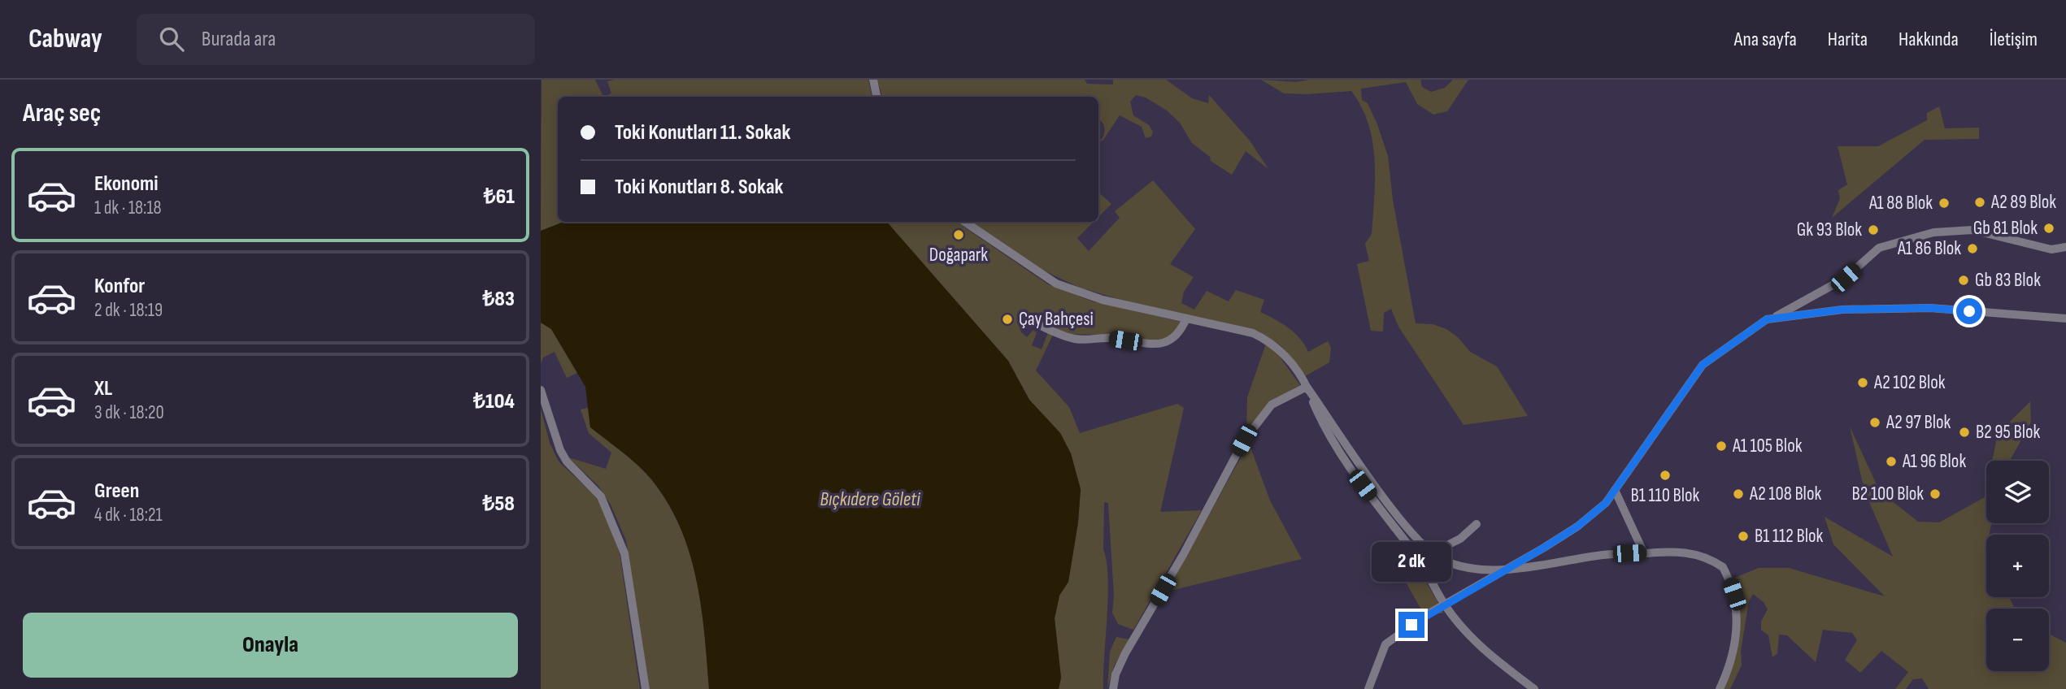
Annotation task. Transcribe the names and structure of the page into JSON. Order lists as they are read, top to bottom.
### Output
{
  "water": ["Bıçkıdere Göleti"],
  "places": [
    "A2 89 Blok",
    "A1 88 Blok",
    "Gb 81 Blok",
    "Gk 93 Blok",
    "Doğapark",
    "A1 86 Blok",
    "Gb 83 Blok",
    "Çay Bahçesi",
    "A2 102 Blok",
    "A2 97 Blok",
    "B2 95 Blok",
    "A1 105 Blok",
    "A1 96 Blok",
    "B1 110 Blok",
    "A2 108 Blok",
    "B2 100 Blok",
    "B1 112 Blok"
  ],
  "page": {
    "header": "Cabway",
    "search": "Burada ara",
    "nav": [
      "Ana sayfa",
      "Harita",
      "Hakkında",
      "İletişim"
    ],
    "heading": "Araç seç",
    "banner": ["Toki Konutları 11. Sokak", "Toki Konutları 8. Sokak"],
    "list": [
      {
        "name": "Ekonomi",
        "note": "1 dk · 18:18",
        "value": "₺61"
      },
      {
        "name": "Konfor",
        "note": "2 dk · 18:19",
        "value": "₺83"
      },
      {
        "name": "XL",
        "note": "3 dk · 18:20",
        "value": "₺104"
      },
      {
        "name": "Green",
        "note": "4 dk · 18:21",
        "value": "₺58"
      }
    ],
    "map_buttons": ["+", "−"],
    "bubble": "2 dk",
    "buttons": "Onayla"
  }
}
